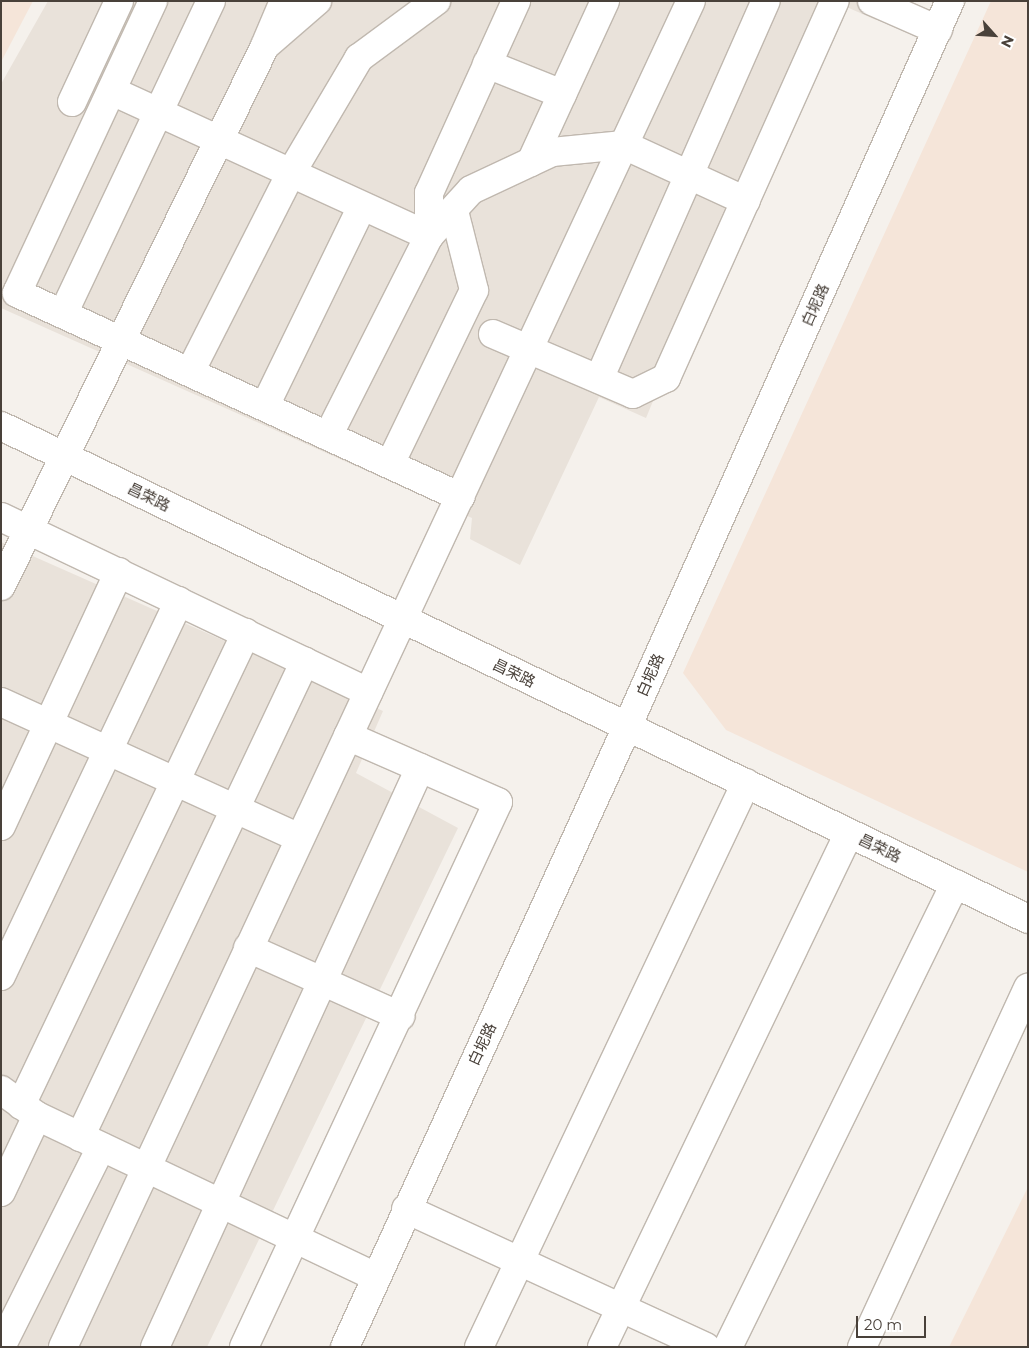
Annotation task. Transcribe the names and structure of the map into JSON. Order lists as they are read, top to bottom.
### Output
{
  "streets": {
    "street": ["白坭路", "昌荣路"]
  },
  "crossings": [
    ["白坭路", "昌荣路"]
  ],
  "scale_bar": "20 m",
  "north": "bottom right"
}
